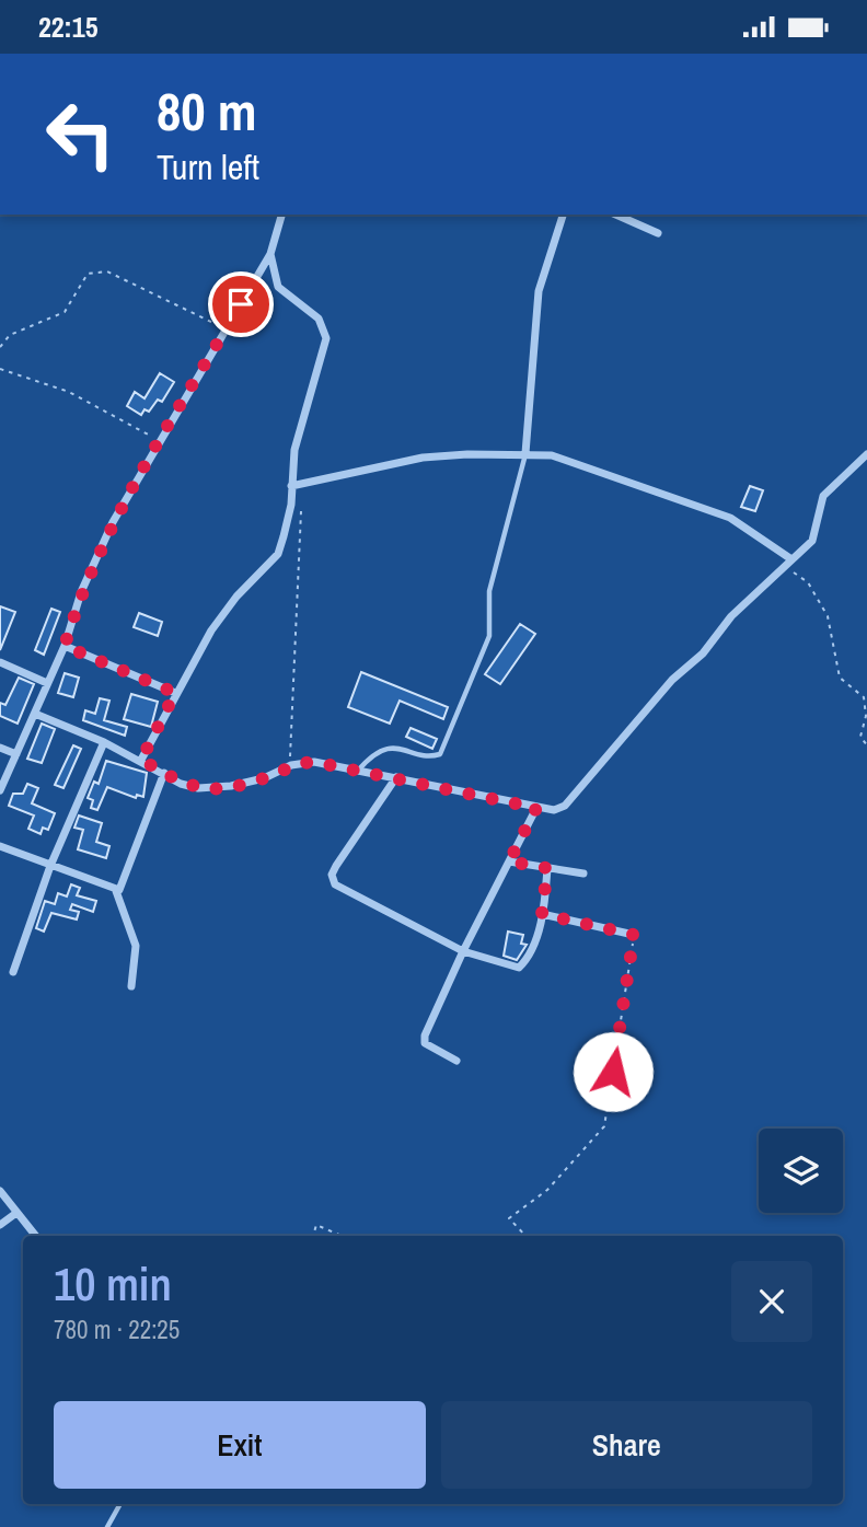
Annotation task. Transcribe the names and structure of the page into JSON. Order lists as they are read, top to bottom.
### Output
{
  "page": {
    "status": "22:15",
    "turn": ["80 m", "Turn left"],
    "heading": ["10 min", "780 m · 22:25"],
    "buttons": ["Exit", "Share"]
  }
}
